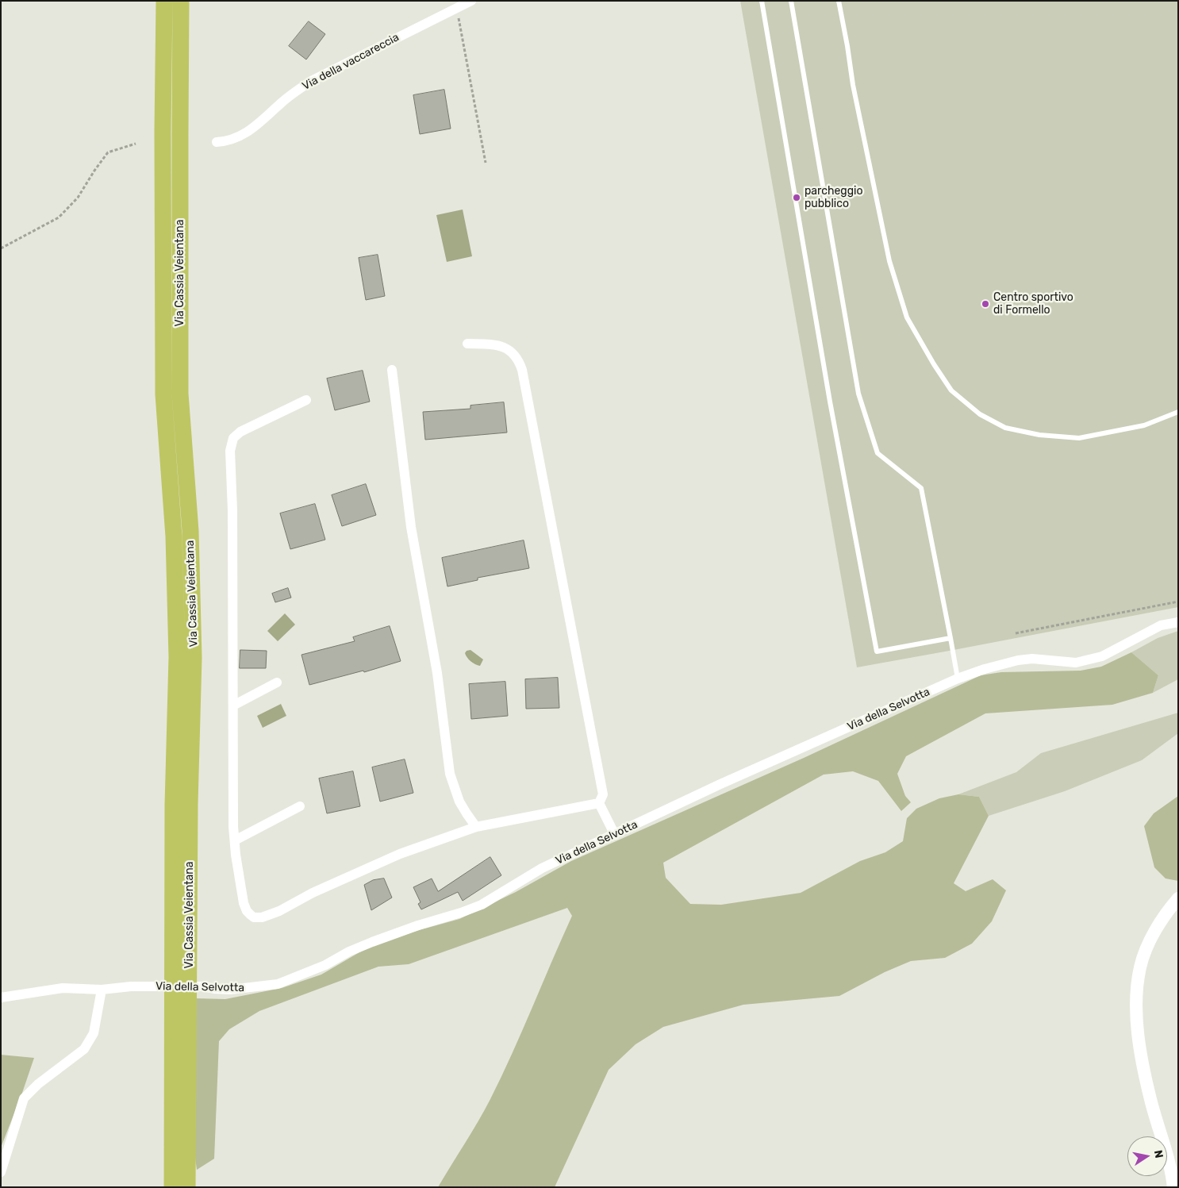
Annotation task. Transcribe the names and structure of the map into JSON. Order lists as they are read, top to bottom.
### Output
{
  "streets": {
    "highway": ["Via Cassia Veientana"],
    "street": ["Via della vaccareccia", "Via della Selvotta"]
  },
  "places": ["parcheggio pubblico", "Centro sportivo di Formello"],
  "north": "right"
}
